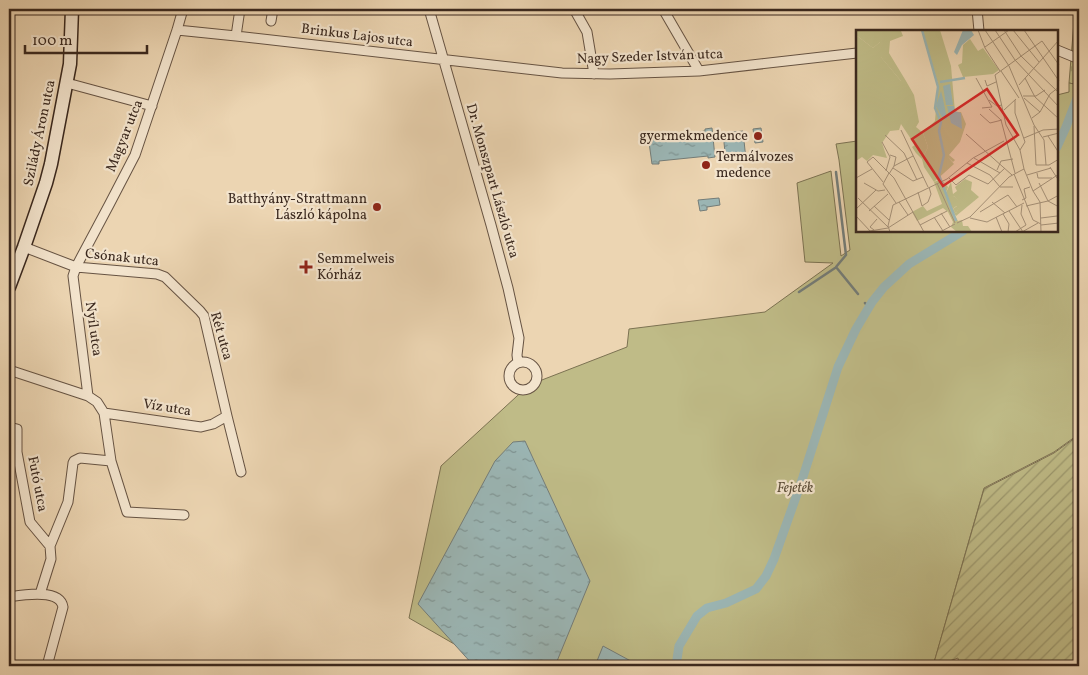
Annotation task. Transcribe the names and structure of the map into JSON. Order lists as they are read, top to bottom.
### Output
{
  "streets": {
    "street": [
      "Brinkus Lajos utca",
      "Nagy Szeder István utca",
      "Szilády Áron utca",
      "Magyar utca",
      "Dr. Monszpart László utca",
      "Csónak utca",
      "Nyíl utca",
      "Rét utca",
      "Víz utca",
      "Futó utca"
    ]
  },
  "crossings": [
    ["Brinkus Lajos utca", "Nagy Szeder István utca"],
    ["Brinkus Lajos utca", "Magyar utca"],
    ["Brinkus Lajos utca", "Dr. Monszpart László utca"],
    ["Nagy Szeder István utca", "Dr. Monszpart László utca"],
    ["Szilády Áron utca", "Csónak utca"],
    ["Magyar utca", "Csónak utca"],
    ["Magyar utca", "Nyíl utca"],
    ["Csónak utca", "Nyíl utca"],
    ["Csónak utca", "Rét utca"],
    ["Rét utca", "Víz utca"]
  ],
  "parks": ["Fejeték"],
  "places": {
    "other": ["gyermekmedence", "Termálvozes medence", "Batthyány-Strattmann László kápolna"],
    "health": ["Semmelweis Kórház"]
  },
  "scale_bar": "100 m"
}
